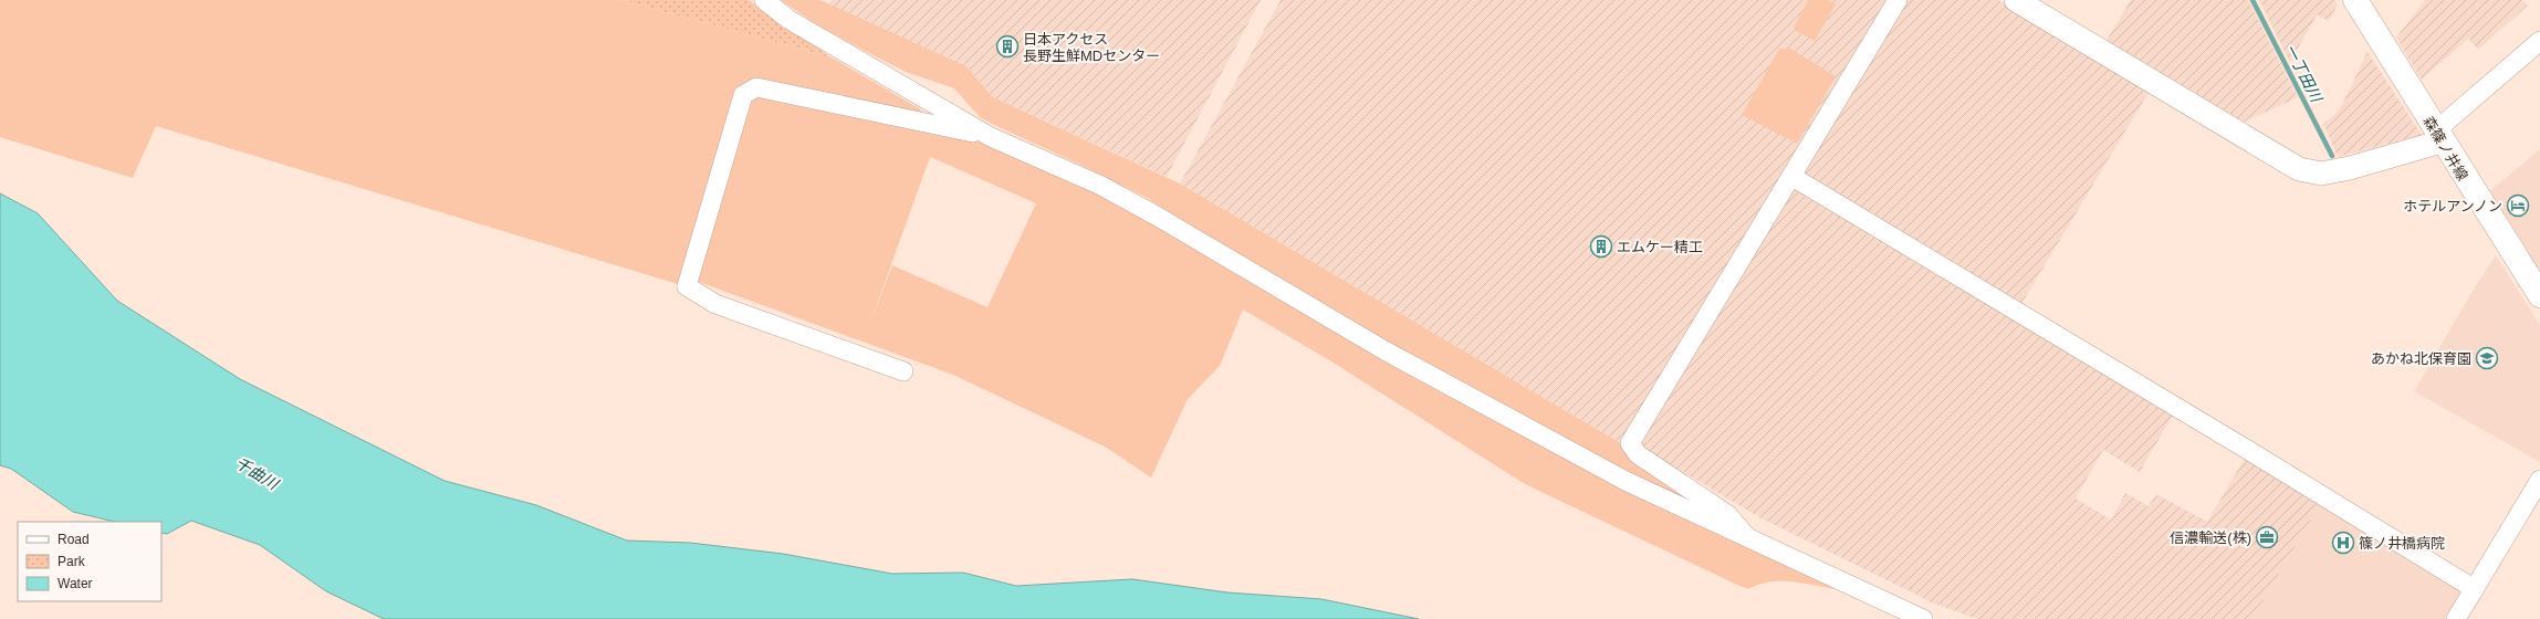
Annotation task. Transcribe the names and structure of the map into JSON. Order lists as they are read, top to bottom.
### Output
{
  "streets": {
    "main road": ["森篠ノ井線"]
  },
  "water": ["一丁田川", "千曲川"],
  "places": {
    "building": ["日本アクセス 長野生鮮MDセンター", "エムケー精工"],
    "hotel": ["ホテルアンノン"],
    "school or university": ["あかね北保育園"],
    "office": ["信濃輸送(株)"],
    "hospital": ["篠ノ井橋病院"]
  },
  "legend": ["Road", "Park", "Water"]
}
